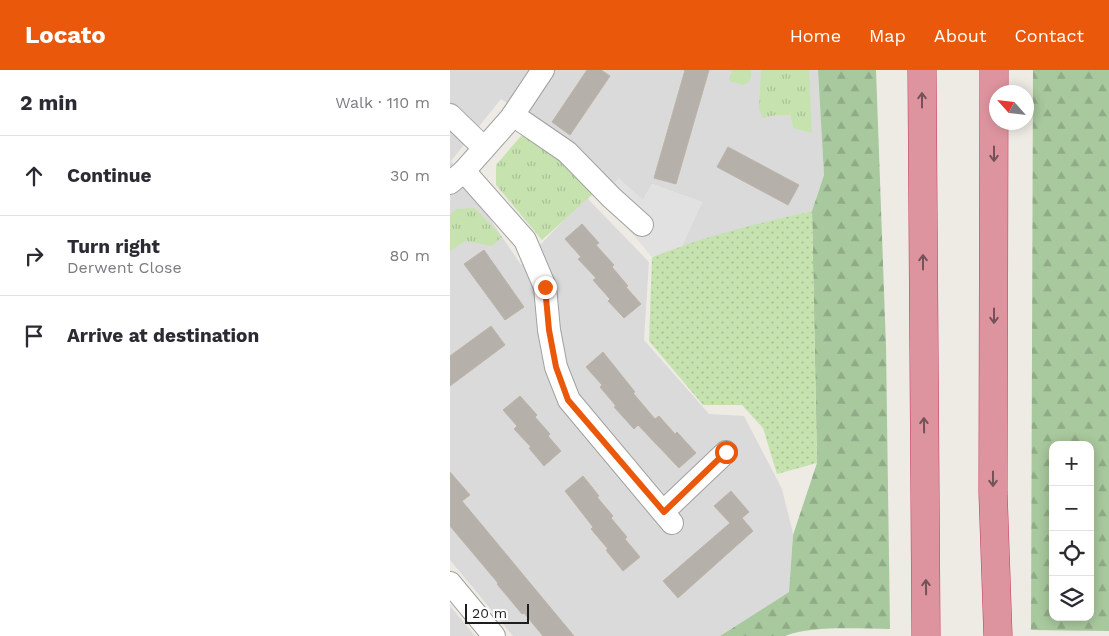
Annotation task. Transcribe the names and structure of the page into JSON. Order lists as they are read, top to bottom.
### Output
{
  "scale_bar": "20 m",
  "north": "top left",
  "page": {
    "header": "Locato",
    "nav": [
      "Home",
      "Map",
      "About",
      "Contact"
    ],
    "heading": ["2 min", "Walk · 110 m"],
    "list": [
      ["Continue", "30 m"],
      ["Turn right", "Derwent Close", "80 m"],
      "Arrive at destination"
    ],
    "map_buttons": ["+", "−"],
    "scale": "20 m"
  }
}
